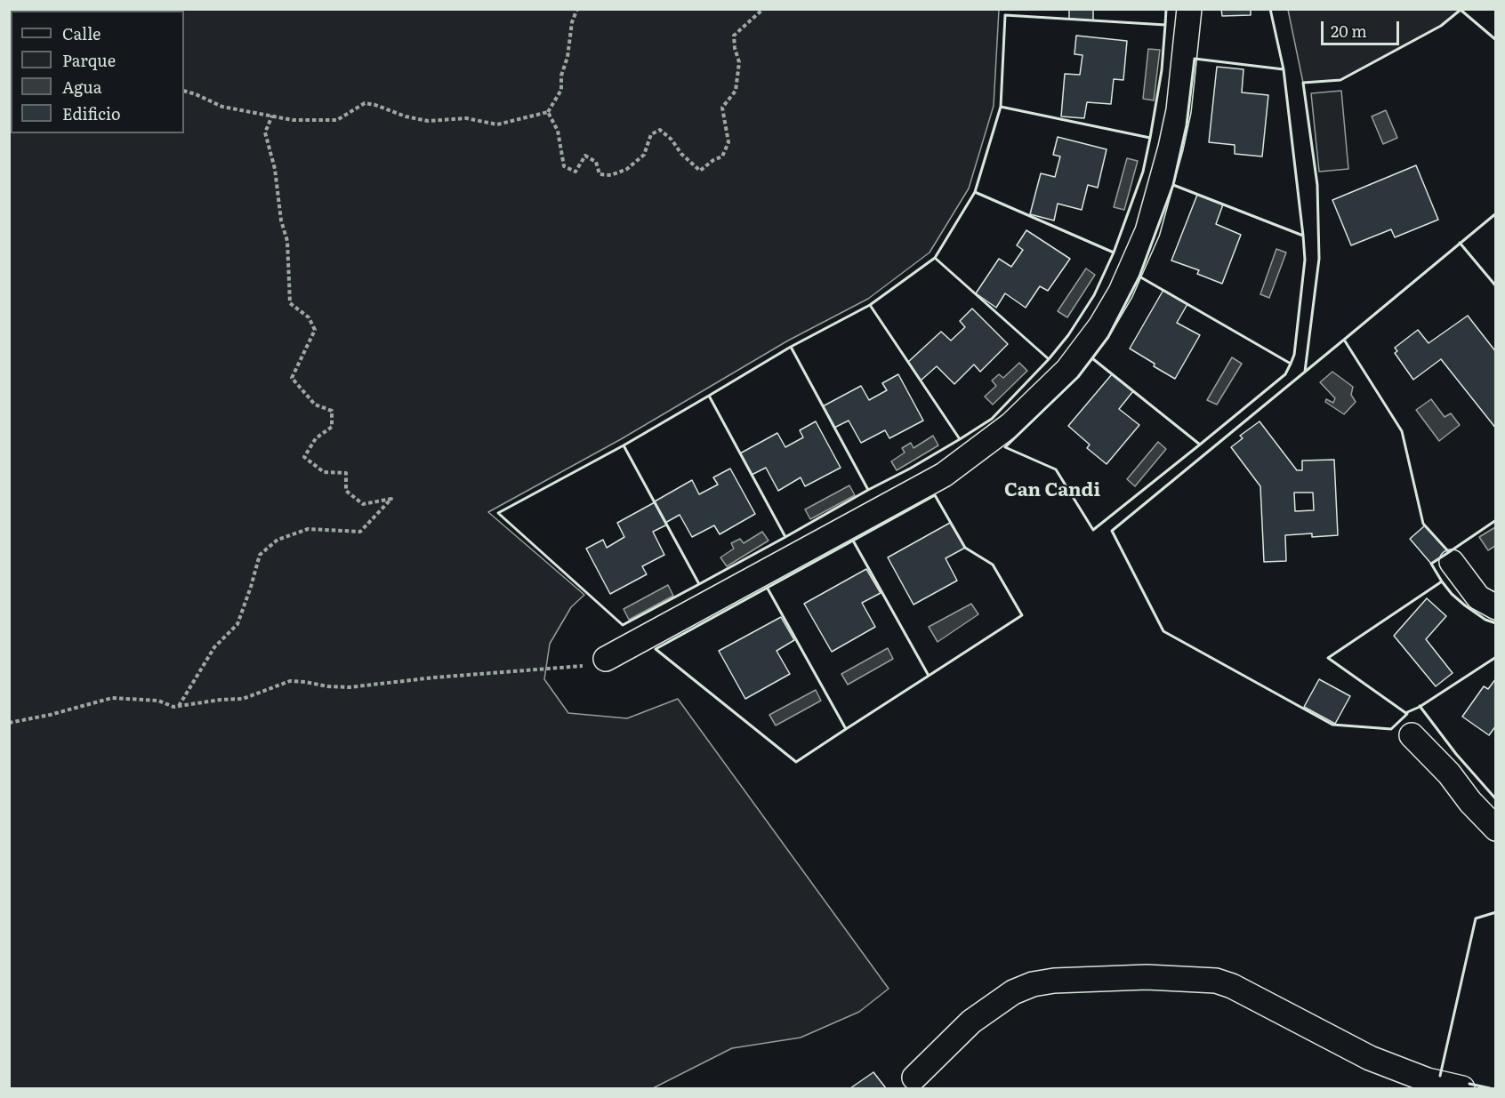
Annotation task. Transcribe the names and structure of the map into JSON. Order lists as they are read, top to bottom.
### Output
{
  "districts": ["Can Candi"],
  "legend": [
    "Calle",
    "Parque",
    "Agua",
    "Edificio"
  ],
  "scale_bar": "20 m"
}
